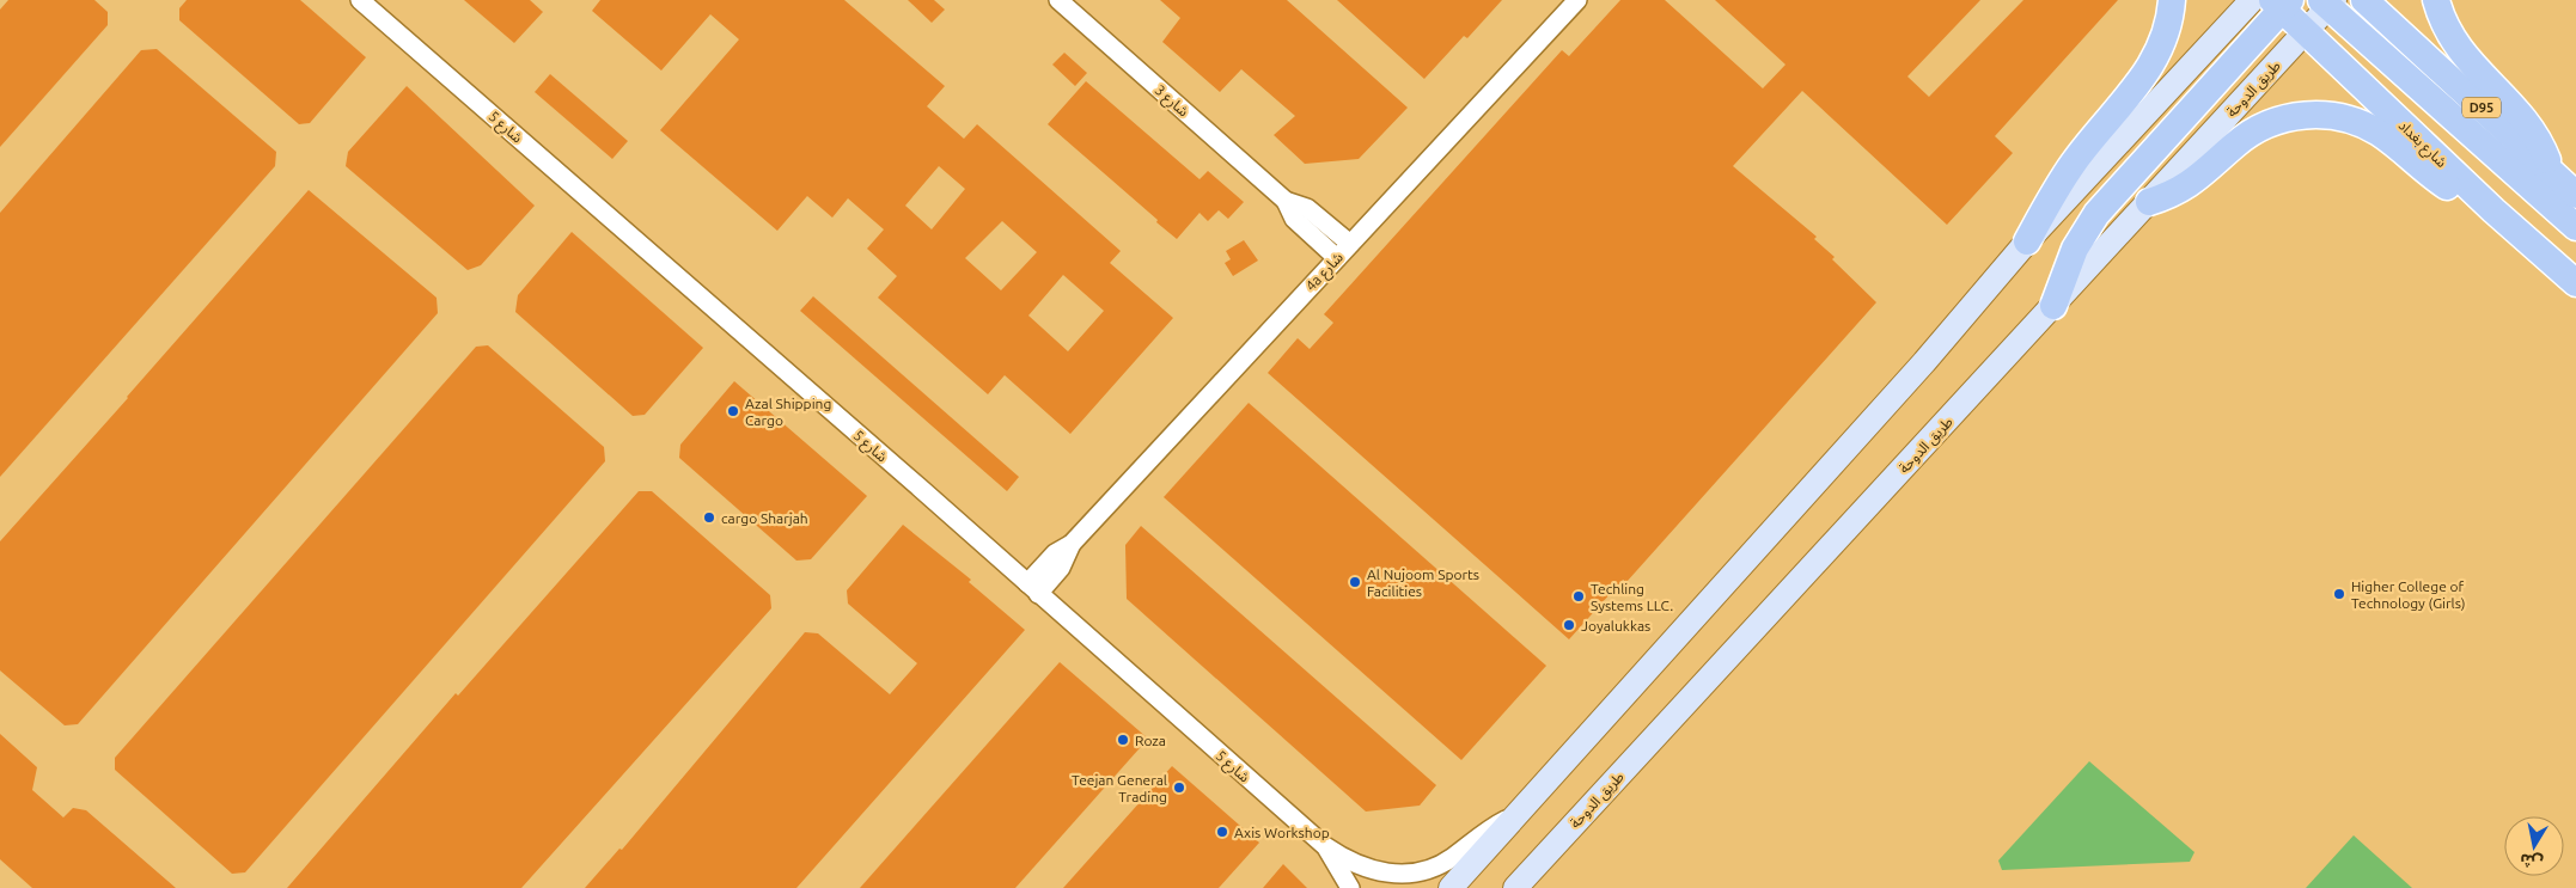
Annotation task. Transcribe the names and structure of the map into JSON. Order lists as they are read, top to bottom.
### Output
{
  "streets": {
    "main road": ["طريق الدوحة", "D95", "شارع بغداد"],
    "street": ["شارع 3", "شارع 5", "4a شارع"]
  },
  "crossings": [
    ["طريق الدوحة", "شارع بغداد"],
    ["شارع 3", "4a شارع"],
    ["شارع 5", "4a شارع"]
  ],
  "places": [
    "Azal Shipping Cargo",
    "cargo Sharjah",
    "Al Nujoom Sports Facilities",
    "Higher College of Technology (Girls)",
    "Techling Systems LLC.",
    "Joyalukkas",
    "Roza",
    "Teejan General Trading",
    "Axis Workshop"
  ],
  "north": "bottom"
}
